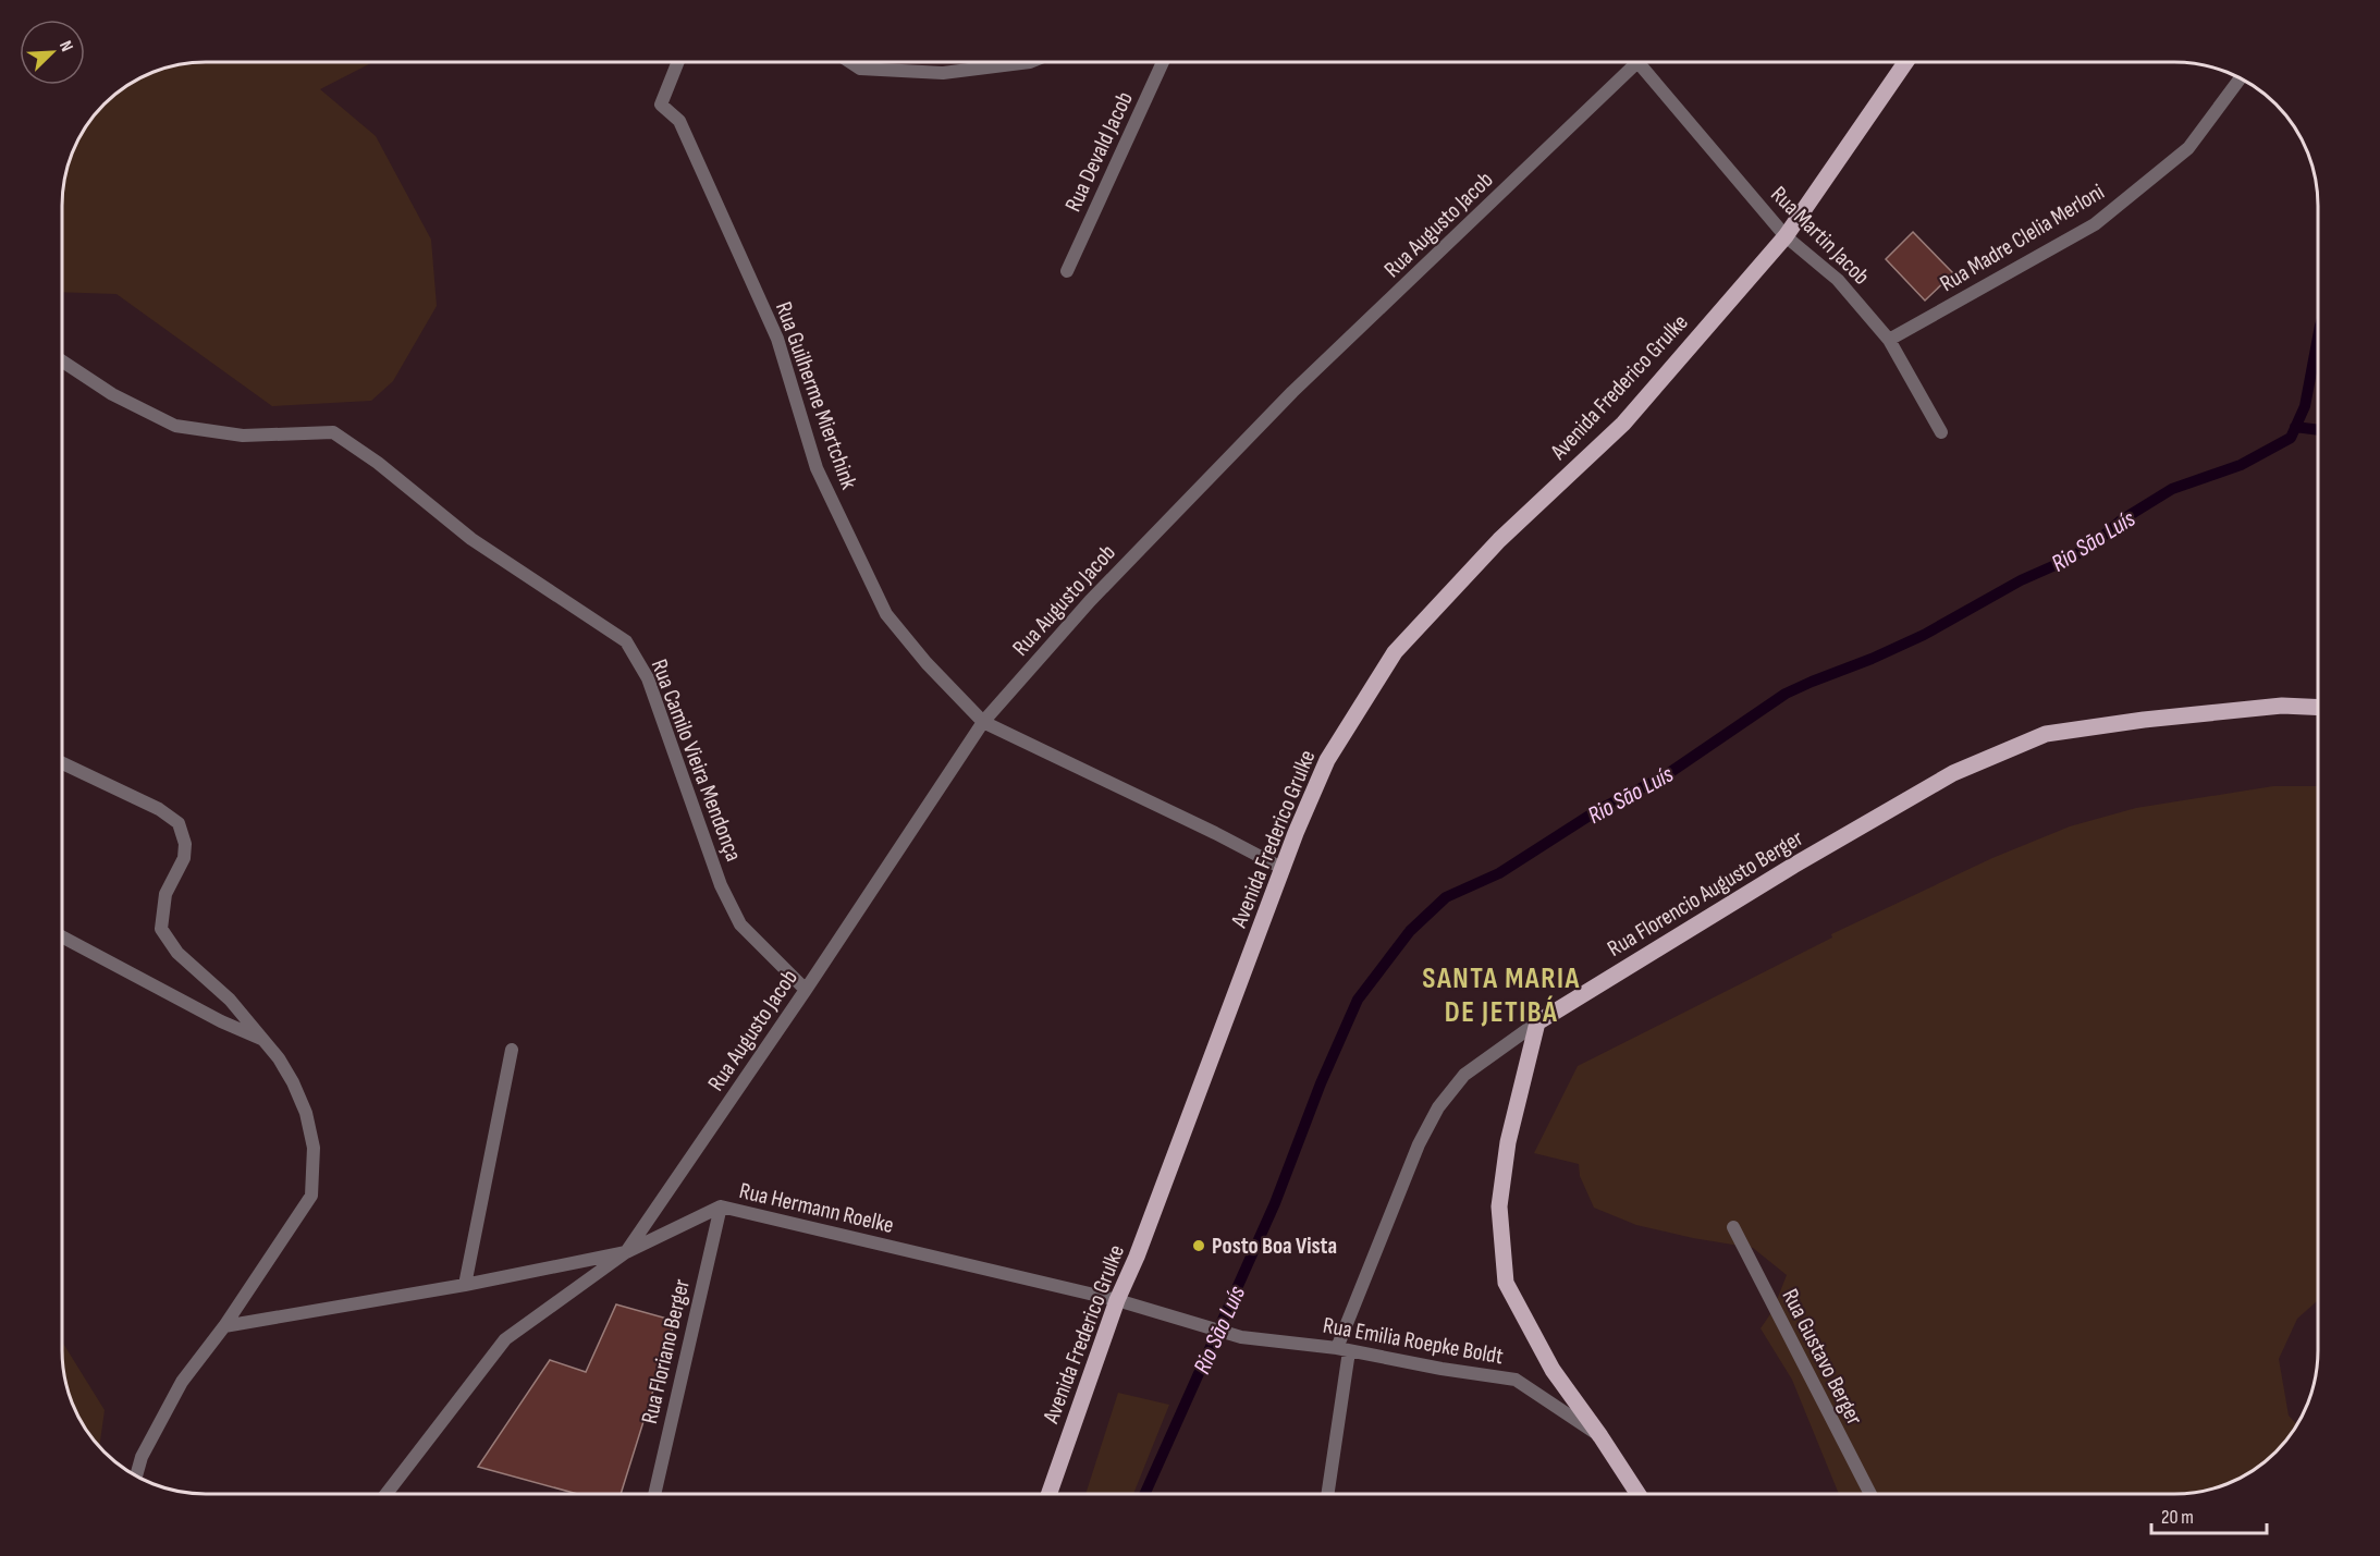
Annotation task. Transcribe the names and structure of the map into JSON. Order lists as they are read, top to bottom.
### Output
{
  "streets": {
    "main road": ["Avenida Frederico Grulke", "Rua Florencio Augusto Berger"],
    "street": [
      "Rua Devald Jacob",
      "Rua Augusto Jacob",
      "Rua Martin Jacob",
      "Rua Madre Clelia Merloni",
      "Rua Guilherme Miertchink",
      "Rua Camilo Vieira Mendonça",
      "Rua Hermann Roelke",
      "Rua Emilia Roepke Boldt",
      "Rua Floriano Berger",
      "Rua Gustavo Berger"
    ]
  },
  "crossings": [
    ["Rua Augusto Jacob", "Rua Martin Jacob"],
    ["Rua Augusto Jacob", "Rua Guilherme Miertchink"],
    ["Rua Augusto Jacob", "Rua Camilo Vieira Mendonça"],
    ["Rua Augusto Jacob", "Rua Hermann Roelke"],
    ["Rua Martin Jacob", "Rua Madre Clelia Merloni"],
    ["Rua Martin Jacob", "Avenida Frederico Grulke"],
    ["Avenida Frederico Grulke", "Rua Guilherme Miertchink"],
    ["Avenida Frederico Grulke", "Rua Hermann Roelke"],
    ["Rua Hermann Roelke", "Rua Emilia Roepke Boldt"],
    ["Rua Hermann Roelke", "Rua Floriano Berger"]
  ],
  "districts": ["SANTA MARIA DE JETIBÁ"],
  "water": ["Rio São Luís"],
  "places": ["Posto Boa Vista"],
  "scale_bar": "20 m",
  "north": "top right"
}
